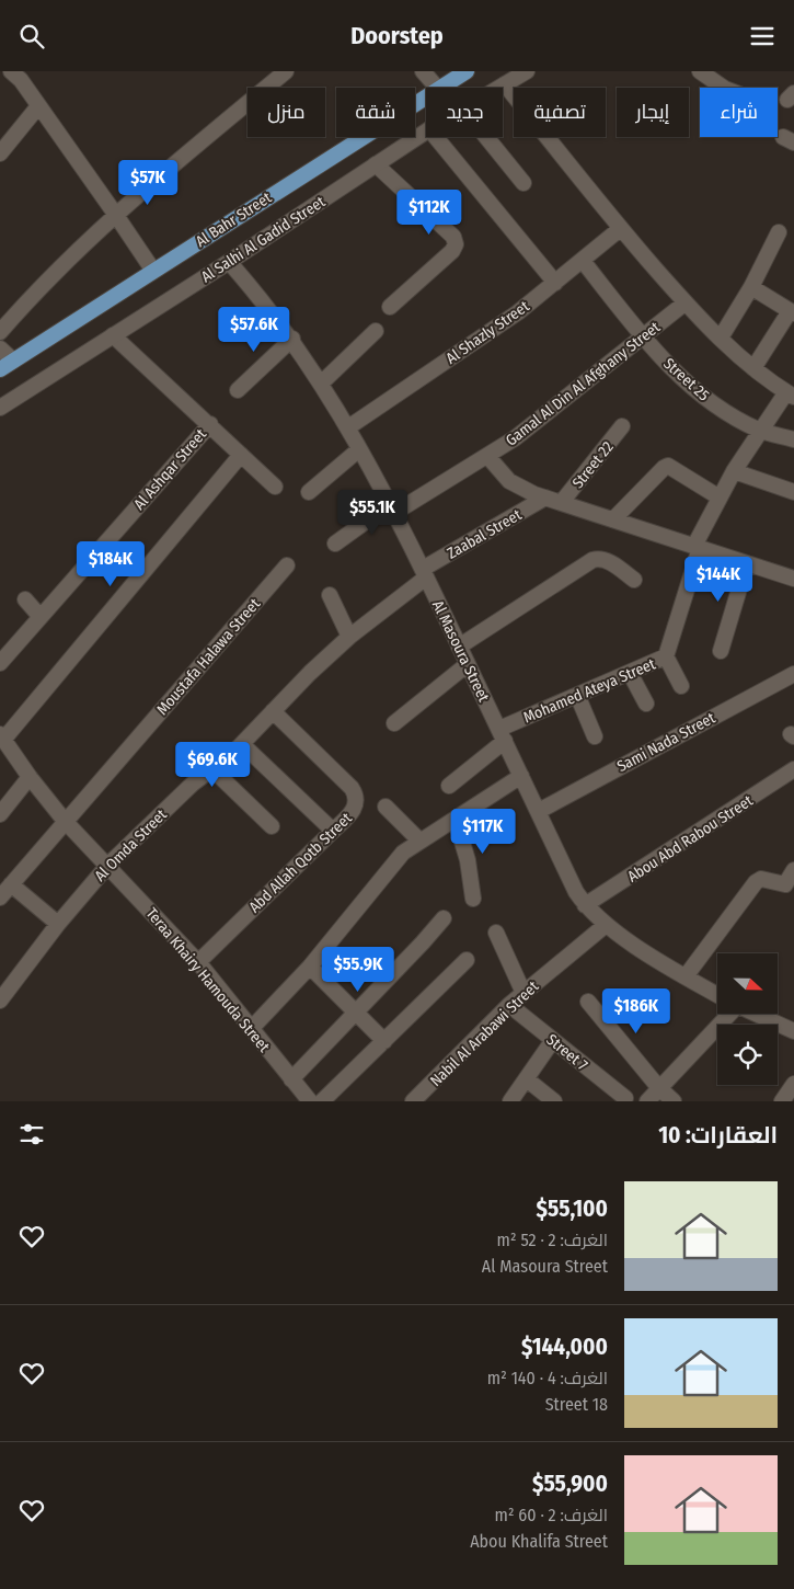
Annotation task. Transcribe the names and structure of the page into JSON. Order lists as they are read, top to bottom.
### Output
{
  "streets": {
    "main road": ["Al Bahr Street"],
    "street": [
      "Al Salhi Al Gadid Street",
      "Al Shazly Street",
      "Street 25",
      "Gamal Al Din Al Afghany Street",
      "Street 22",
      "Al Ashqar Street",
      "Zaabal Street",
      "Al Masoura Street",
      "Moustafa Halawa Street",
      "Mohamed Ateya Street",
      "Sami Nada Street",
      "Abou Abd Rabou Street",
      "Al Omda Street",
      "Abd Allah Qotb Street",
      "Teraa Khairy Hamouda Street",
      "Nabil Al Arabawi Street",
      "Street 7"
    ]
  },
  "crossings": [
    ["Al Salhi Al Gadid Street", "Al Masoura Street"],
    ["Al Shazly Street", "Street 25"],
    ["Al Shazly Street", "Al Masoura Street"],
    ["Street 25", "Gamal Al Din Al Afghany Street"],
    ["Street 25", "Mohamed Ateya Street"],
    ["Gamal Al Din Al Afghany Street", "Al Masoura Street"],
    ["Zaabal Street", "Al Masoura Street"],
    ["Zaabal Street", "Al Omda Street"],
    ["Al Masoura Street", "Mohamed Ateya Street"],
    ["Al Masoura Street", "Sami Nada Street"],
    ["Al Masoura Street", "Abou Abd Rabou Street"],
    ["Al Masoura Street", "Al Omda Street"],
    ["Al Masoura Street", "Nabil Al Arabawi Street"],
    ["Moustafa Halawa Street", "Teraa Khairy Hamouda Street"],
    ["Al Omda Street", "Abd Allah Qotb Street"],
    ["Al Omda Street", "Teraa Khairy Hamouda Street"],
    ["Abd Allah Qotb Street", "Teraa Khairy Hamouda Street"],
    ["Nabil Al Arabawi Street", "Street 7"]
  ],
  "north": "right",
  "page": {
    "header": "Doorstep",
    "chip": [
      "شراء",
      "إيجار",
      "تصفية",
      "جديد",
      "شقة",
      "منزل"
    ],
    "price": [
      "$57K",
      "$112K",
      "$57.6K",
      "$55.1K",
      "$184K",
      "$144K",
      "$69.6K",
      "$117K",
      "$55.9K",
      "$186K"
    ],
    "heading": "العقارات: 10",
    "list": [
      {
        "name": "$55,100",
        "note": "الغرف: 2 · 52 m² · Al Masoura Street"
      },
      {
        "name": "$144,000",
        "note": "الغرف: 4 · 140 m² · Street 18"
      },
      {
        "name": "$55,900",
        "note": "الغرف: 2 · 60 m² · Abou Khalifa Street"
      }
    ]
  }
}
